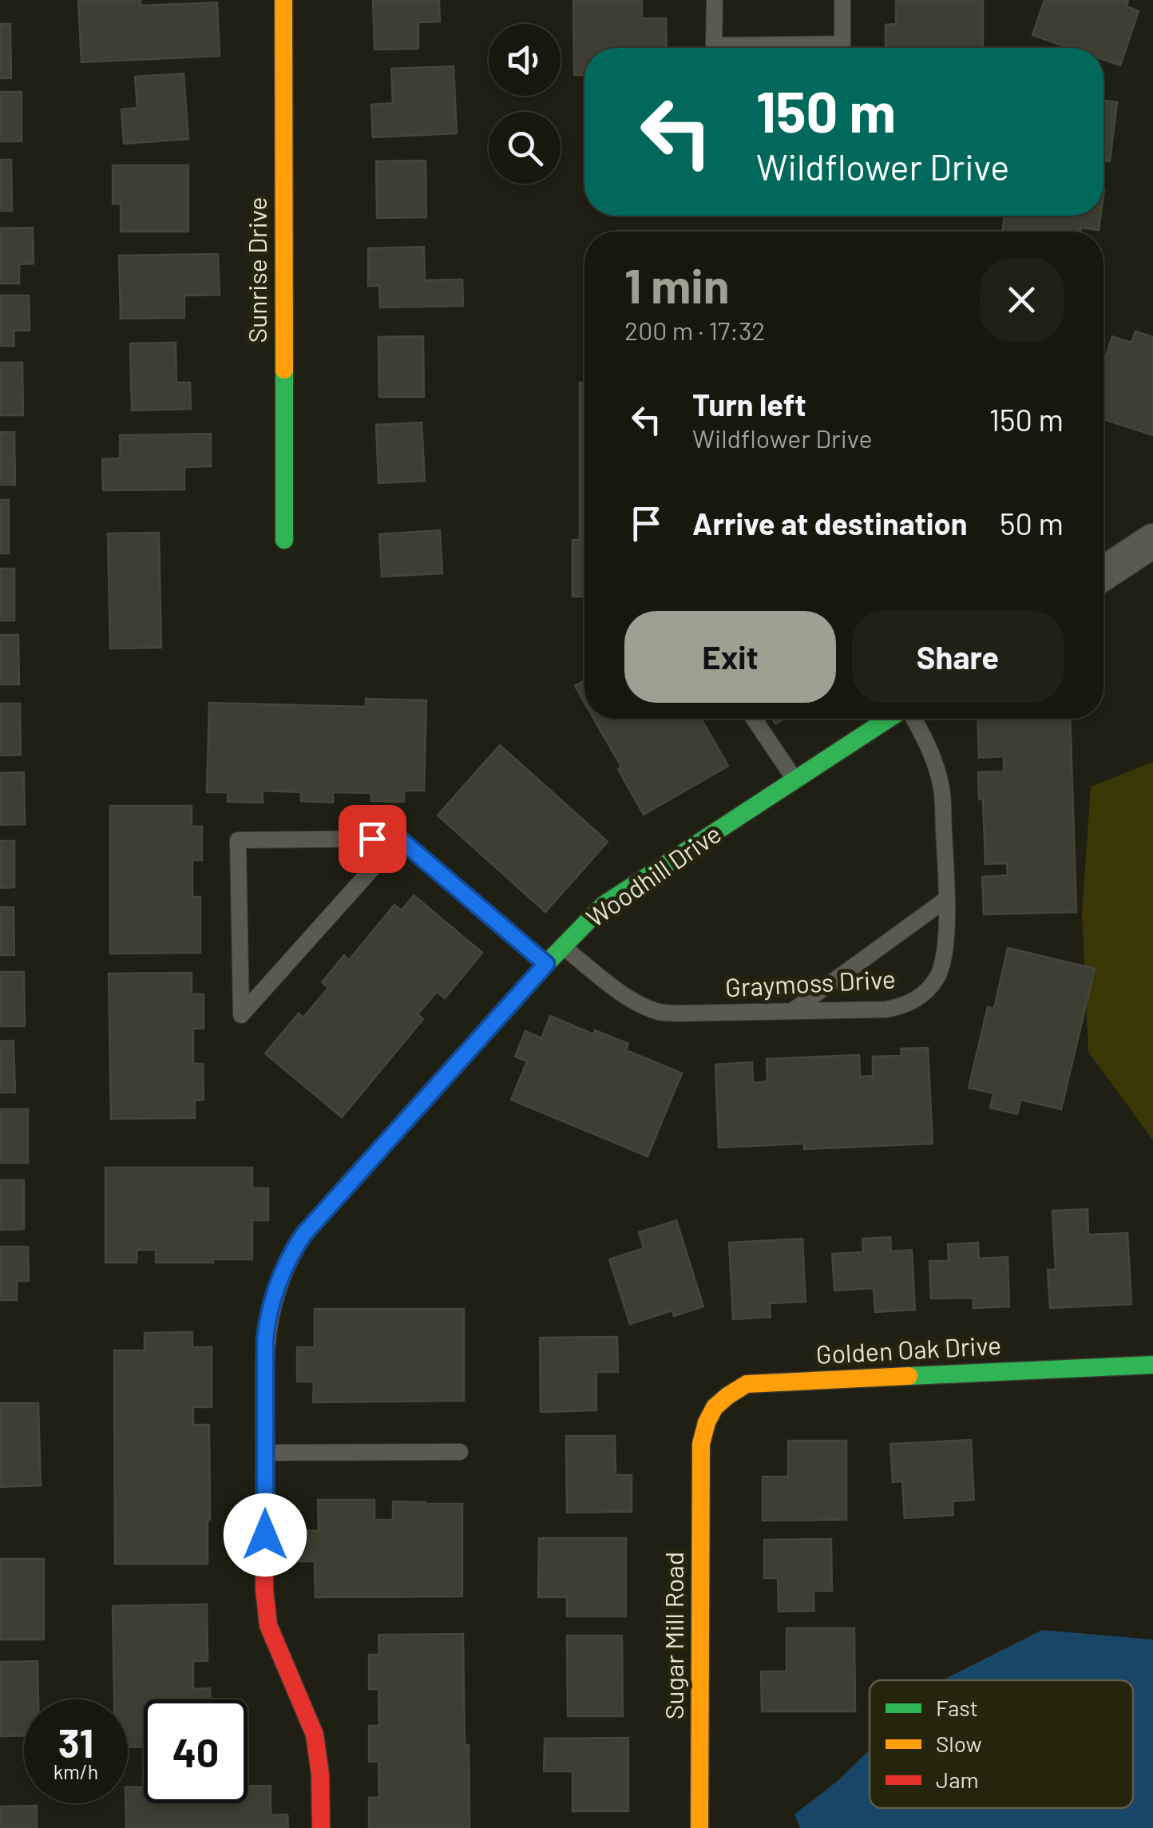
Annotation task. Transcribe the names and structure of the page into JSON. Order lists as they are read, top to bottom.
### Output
{
  "streets": {
    "street": [
      "Sunrise Drive",
      "Woodhill Drive",
      "Golden Oak Drive",
      "Sugar Mill Road"
    ],
    "lane": ["Graymoss Drive"]
  },
  "crossings": [
    ["Woodhill Drive", "Graymoss Drive"],
    ["Golden Oak Drive", "Sugar Mill Road"]
  ],
  "legend": ["Fast", "Slow", "Jam"],
  "page": {
    "turn": ["150 m", "Wildflower Drive"],
    "heading": ["1 min", "200 m · 17:32"],
    "list": [
      {
        "name": "Turn left",
        "note": "Wildflower Drive",
        "value": "150 m"
      },
      {
        "name": "Arrive at destination",
        "value": "50 m"
      }
    ],
    "buttons": ["Exit", "Share"],
    "speed": "31 km/h",
    "limit": "40"
  }
}
